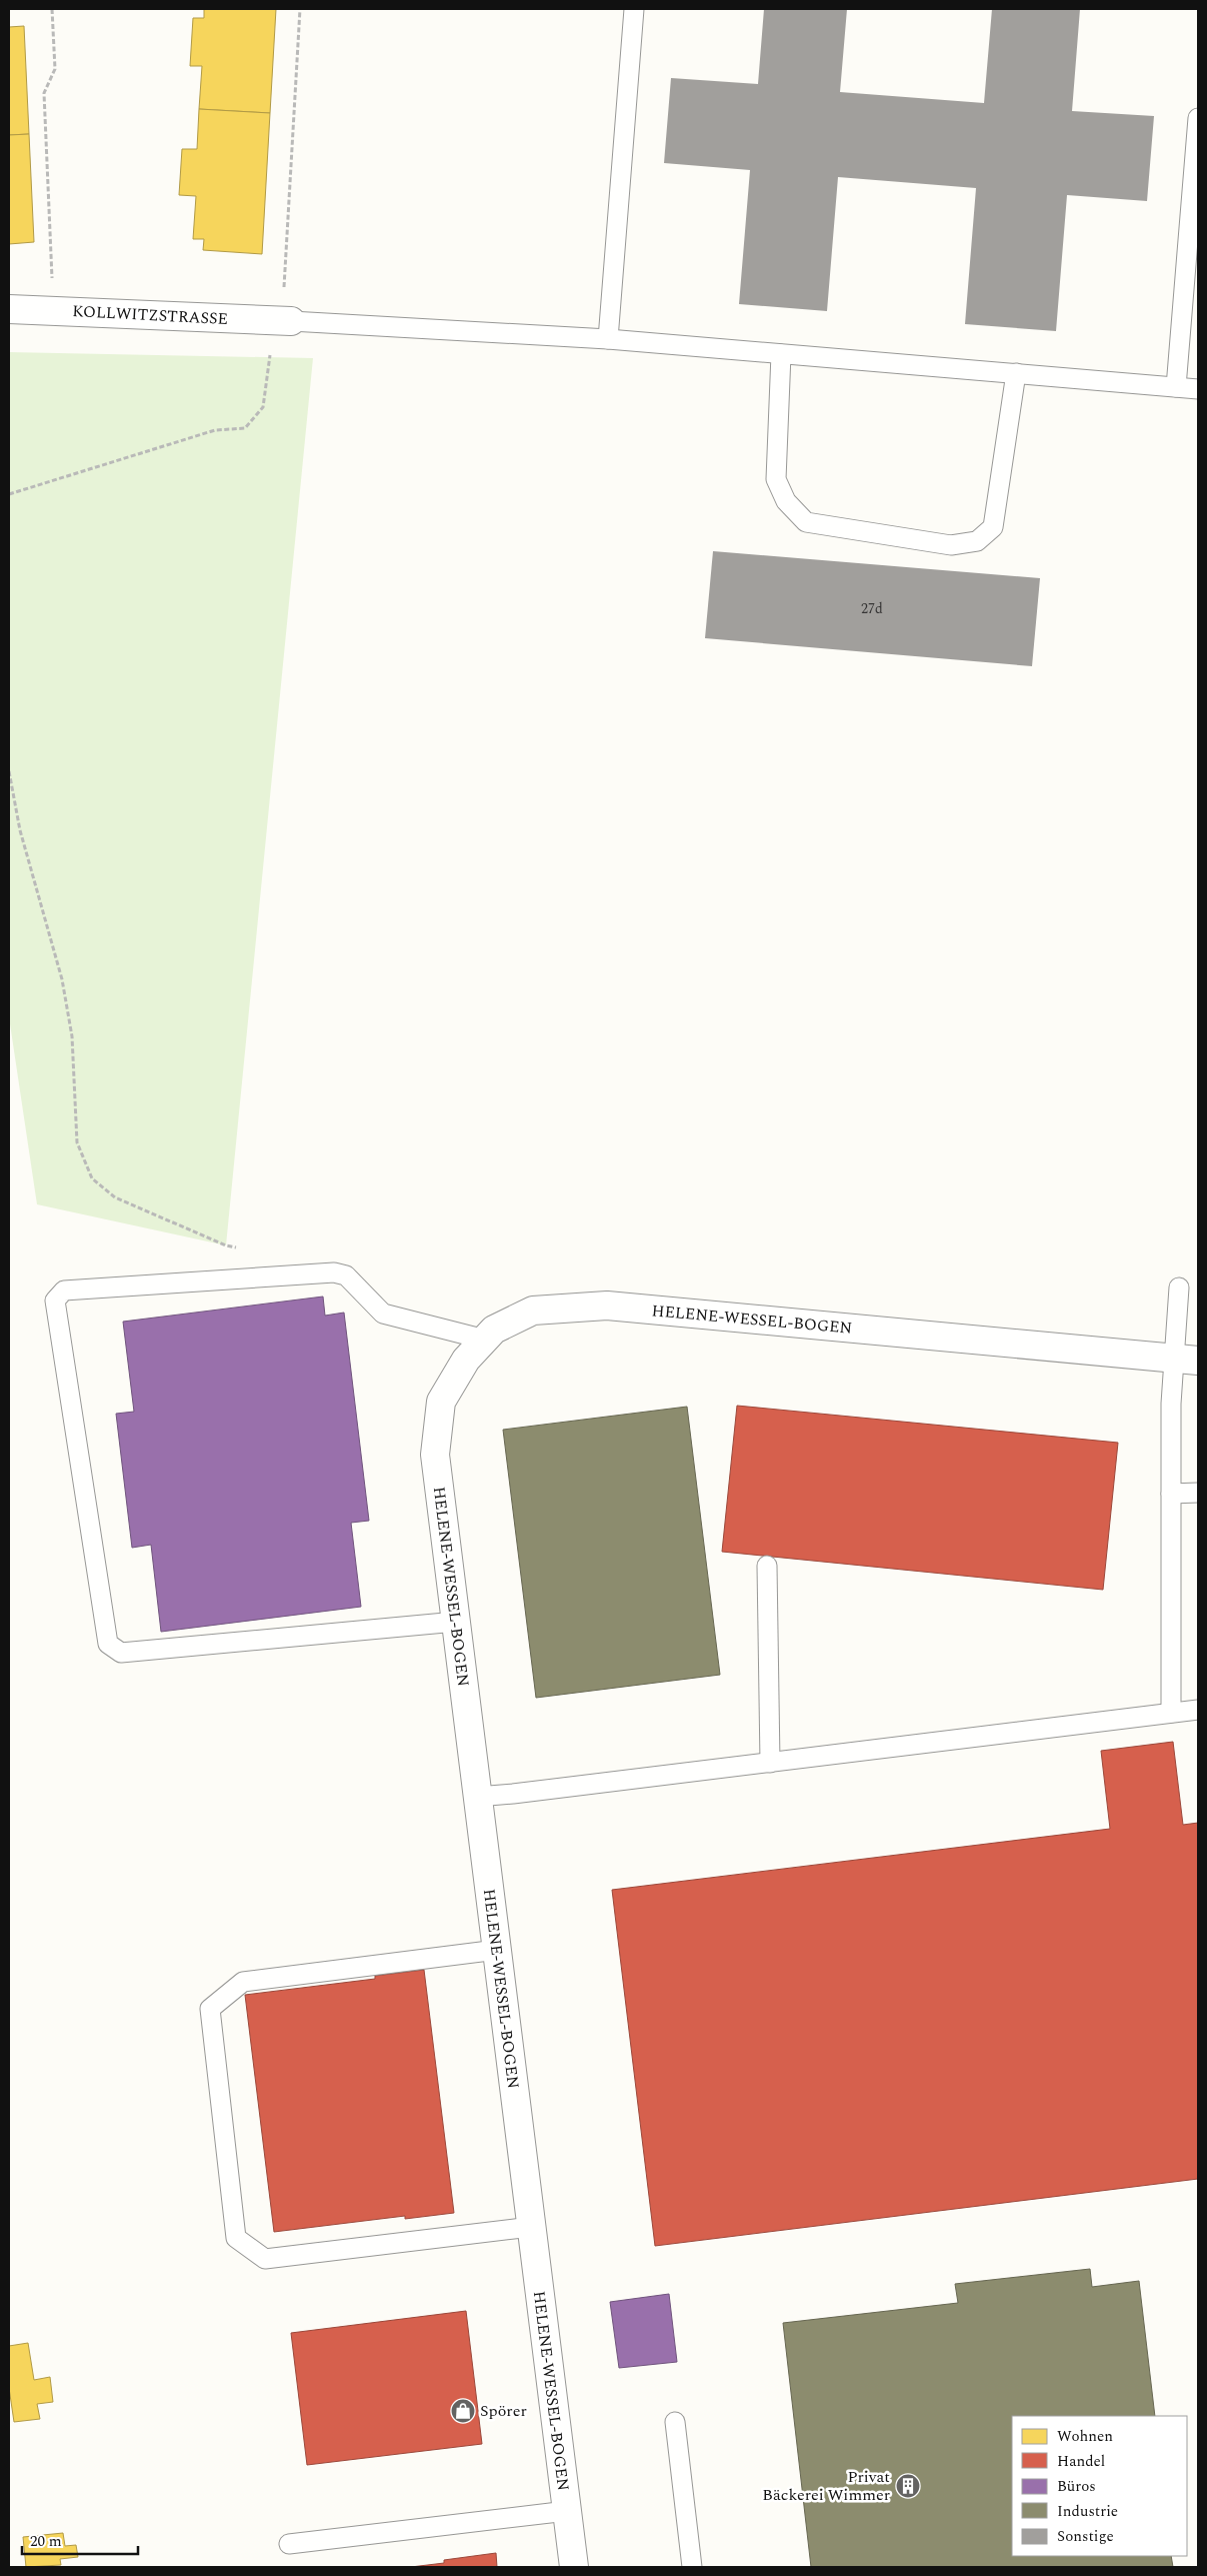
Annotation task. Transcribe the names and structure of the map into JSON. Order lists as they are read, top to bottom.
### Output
{
  "streets": {
    "street": ["KOLLWITZSTRASSE", "HELENE-WESSEL-BOGEN"]
  },
  "places": {
    "shop": ["Spörer"],
    "building": ["Privat Bäckerei Wimmer"]
  },
  "house_numbers": ["27d"],
  "legend": [
    "Wohnen",
    "Handel",
    "Büros",
    "Industrie",
    "Sonstige"
  ],
  "scale_bar": "20 m"
}
